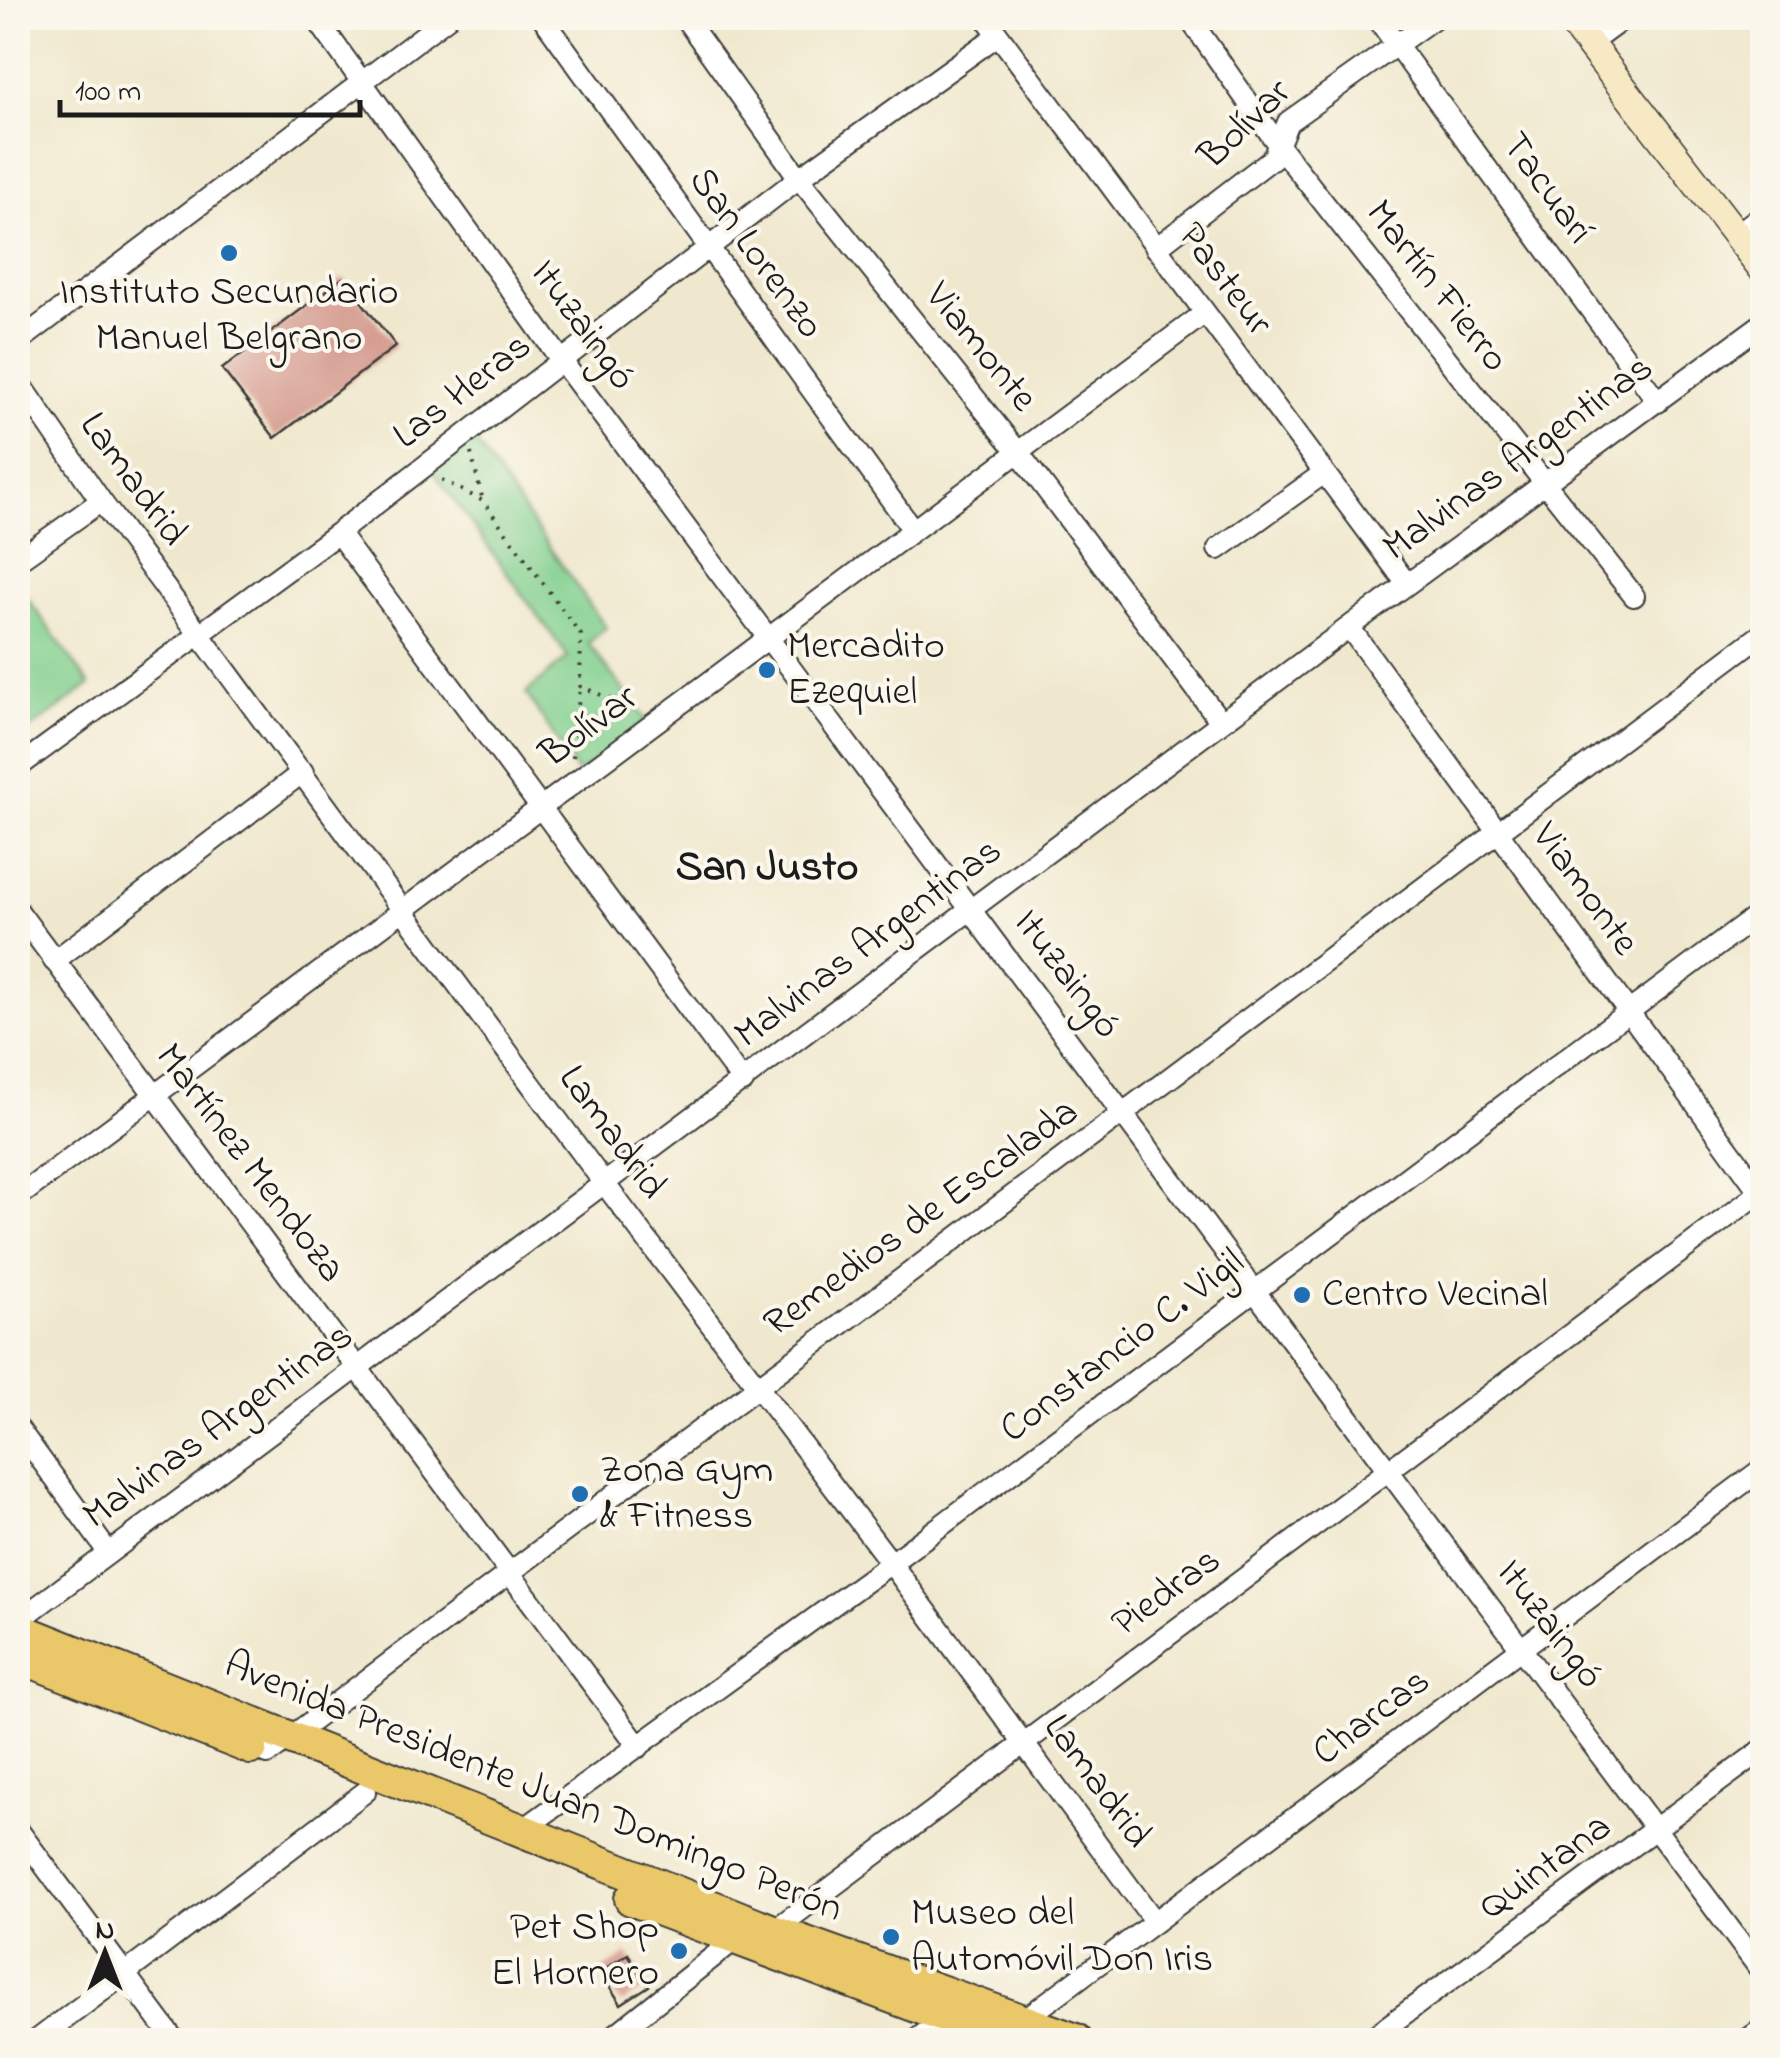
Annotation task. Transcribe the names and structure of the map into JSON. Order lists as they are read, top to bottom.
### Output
{
  "streets": {
    "main road": ["Avenida Presidente Juan Domingo Perón"],
    "street": [
      "Bolívar",
      "Tacuarí",
      "San Lorenzo",
      "Pasteur",
      "Martín Fierro",
      "Ituzaingó",
      "Viamonte",
      "Las Heras",
      "Malvinas Argentinas",
      "Lamadrid",
      "Martínez Mendoza",
      "Remedios de Escalada",
      "Constancio C. Vigil",
      "Piedras",
      "Charcas",
      "Quintana"
    ]
  },
  "crossings": [
    ["Bolívar", "Tacuarí"],
    ["Bolívar", "San Lorenzo"],
    ["Bolívar", "Pasteur"],
    ["Bolívar", "Martín Fierro"],
    ["Bolívar", "Ituzaingó"],
    ["Bolívar", "Viamonte"],
    ["Bolívar", "Lamadrid"],
    ["Bolívar", "Martínez Mendoza"],
    ["Tacuarí", "Malvinas Argentinas"],
    ["San Lorenzo", "Las Heras"],
    ["Pasteur", "Las Heras"],
    ["Pasteur", "Malvinas Argentinas"],
    ["Martín Fierro", "Malvinas Argentinas"],
    ["Ituzaingó", "Las Heras"],
    ["Ituzaingó", "Malvinas Argentinas"],
    ["Ituzaingó", "Remedios de Escalada"],
    ["Ituzaingó", "Constancio C. Vigil"],
    ["Ituzaingó", "Piedras"],
    ["Ituzaingó", "Charcas"],
    ["Ituzaingó", "Quintana"],
    ["Viamonte", "Las Heras"],
    ["Viamonte", "Malvinas Argentinas"],
    ["Viamonte", "Remedios de Escalada"],
    ["Viamonte", "Constancio C. Vigil"],
    ["Viamonte", "Piedras"],
    ["Las Heras", "Lamadrid"],
    ["Malvinas Argentinas", "Lamadrid"],
    ["Malvinas Argentinas", "Martínez Mendoza"],
    ["Lamadrid", "Remedios de Escalada"],
    ["Lamadrid", "Constancio C. Vigil"],
    ["Lamadrid", "Piedras"],
    ["Lamadrid", "Charcas"],
    ["Martínez Mendoza", "Remedios de Escalada"],
    ["Martínez Mendoza", "Constancio C. Vigil"],
    ["Remedios de Escalada", "Avenida Presidente Juan Domingo Perón"],
    ["Constancio C. Vigil", "Avenida Presidente Juan Domingo Perón"],
    ["Piedras", "Avenida Presidente Juan Domingo Perón"],
    ["Charcas", "Avenida Presidente Juan Domingo Perón"]
  ],
  "districts": ["San Justo"],
  "places": [
    "Instituto Secundario Manuel Belgrano",
    "Mercadito Ezequiel",
    "Centro Vecinal",
    "Zona Gym & Fitness",
    "Museo del Automóvil Don Iris",
    "Pet Shop El Hornero"
  ],
  "scale_bar": "100 m",
  "north": "top"
}
